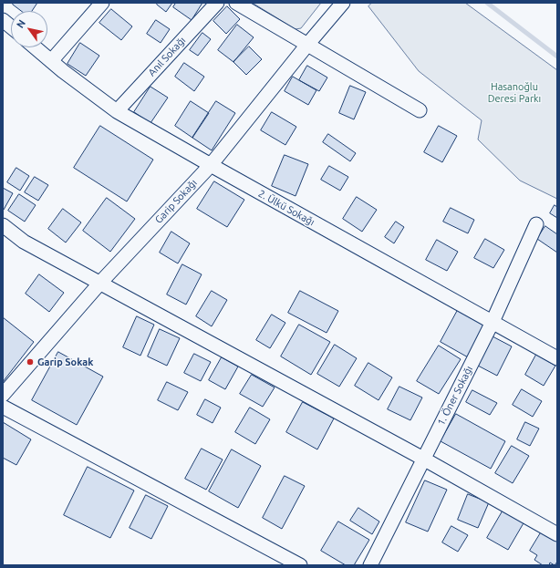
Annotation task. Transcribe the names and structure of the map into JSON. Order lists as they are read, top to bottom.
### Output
{
  "streets": {
    "street": [
      "Anıl Sokağı",
      "Garip Sokağı",
      "2. Ülkü Sokağı",
      "1. Öner Sokağı"
    ]
  },
  "crossings": [
    ["Anıl Sokağı", "2. Ülkü Sokağı"],
    ["Garip Sokağı", "2. Ülkü Sokağı"],
    ["2. Ülkü Sokağı", "1. Öner Sokağı"]
  ],
  "parks": ["Hasanoğlu Deresi Parkı"],
  "places": ["Garip Sokak"],
  "north": "top left"
}
